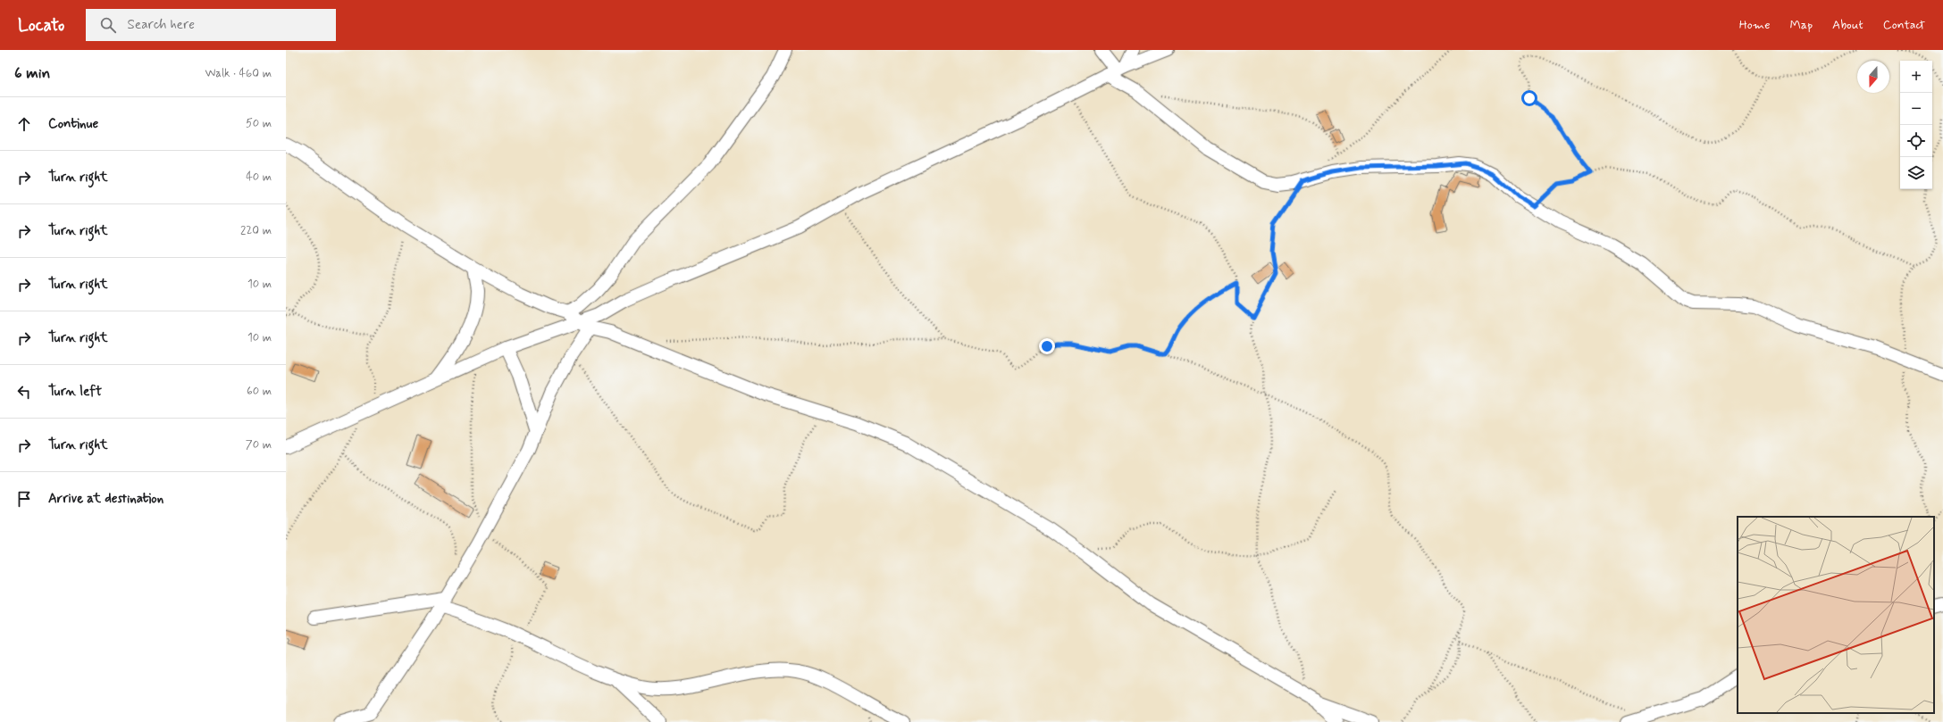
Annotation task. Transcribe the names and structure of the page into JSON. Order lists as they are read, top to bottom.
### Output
{
  "north": "bottom",
  "page": {
    "header": "Locato",
    "search": "Search here",
    "nav": [
      "Home",
      "Map",
      "About",
      "Contact"
    ],
    "heading": ["6 min", "Walk · 460 m"],
    "map_buttons": ["+", "−"],
    "list": [
      ["Continue", "50 m"],
      ["Turn right", "40 m"],
      ["Turn right", "220 m"],
      ["Turn right", "10 m"],
      ["Turn right", "10 m"],
      ["Turn left", "60 m"],
      ["Turn right", "70 m"],
      "Arrive at destination"
    ]
  }
}
